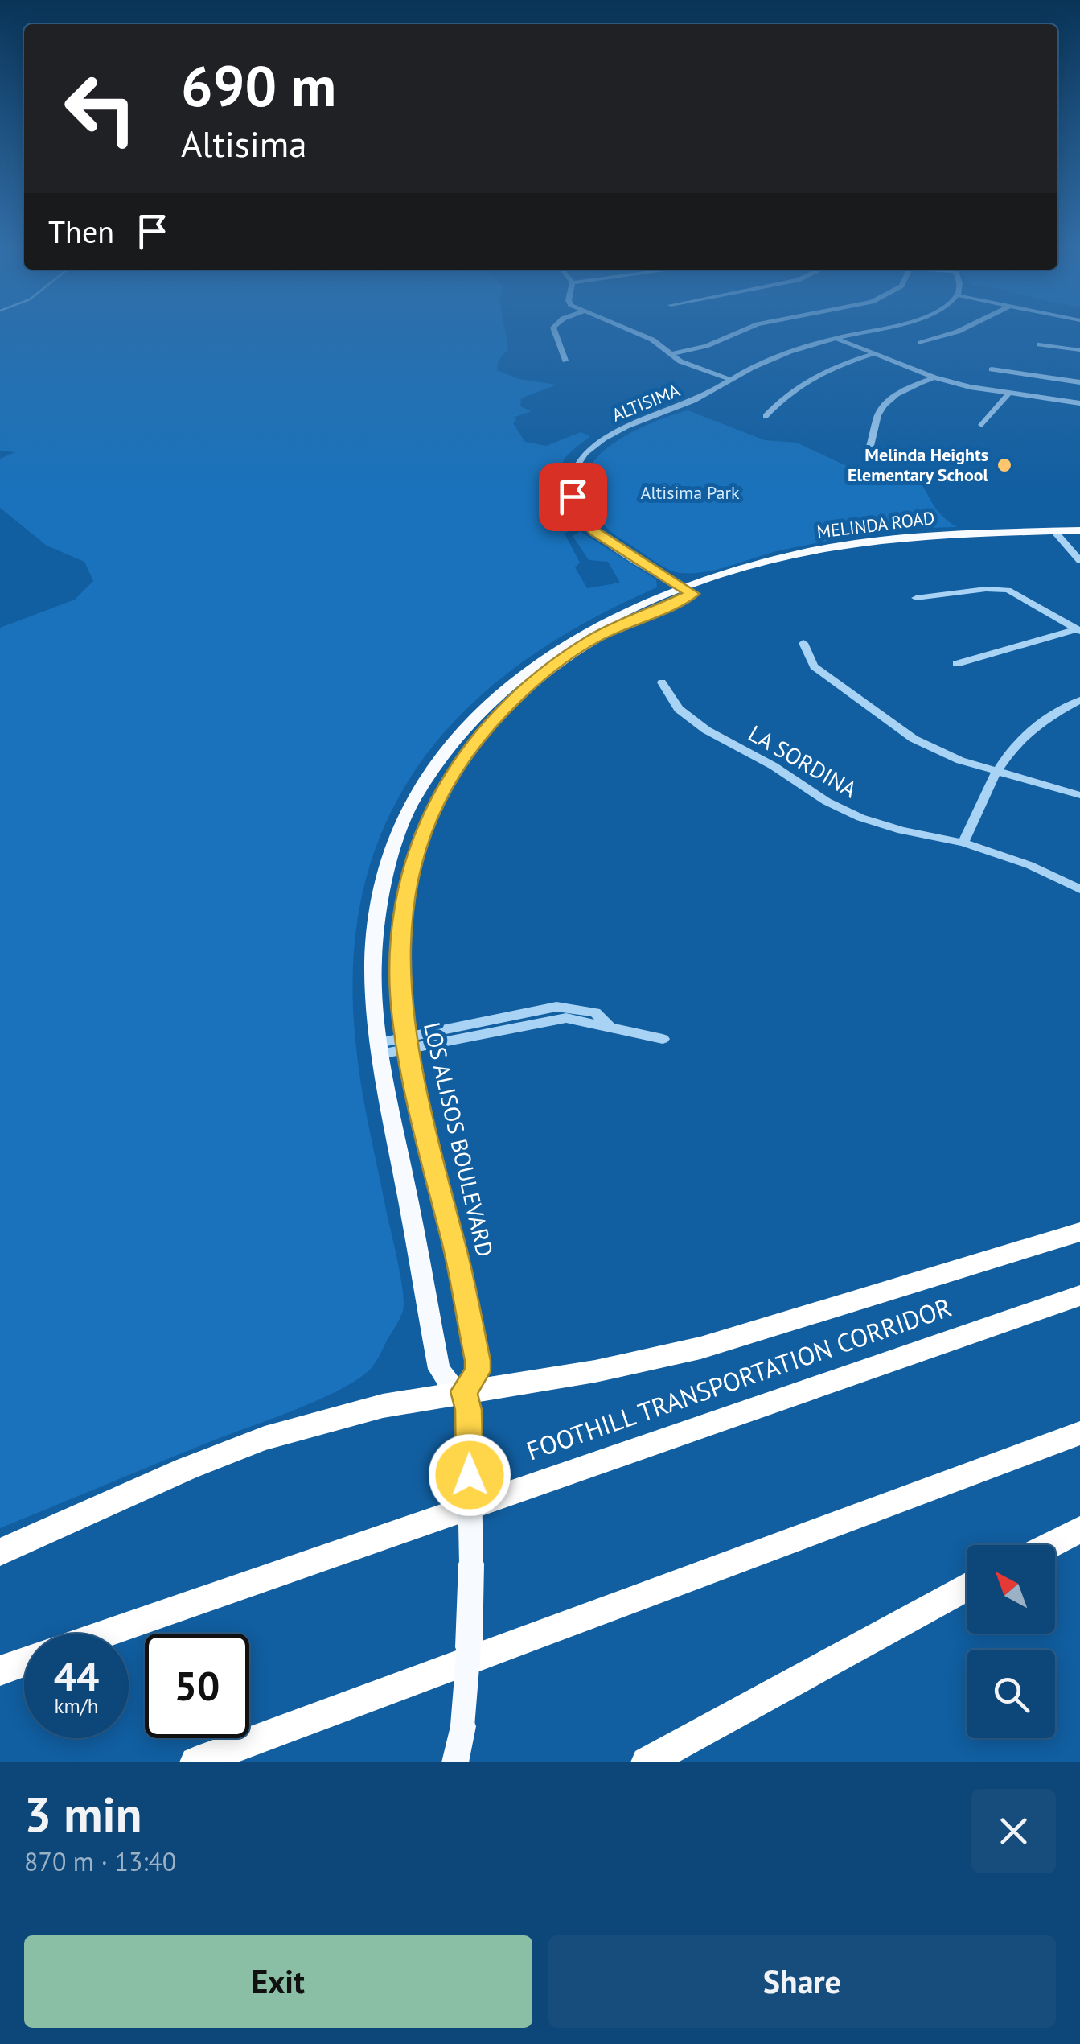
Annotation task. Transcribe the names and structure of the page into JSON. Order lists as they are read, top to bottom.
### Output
{
  "streets": {
    "highway": ["FOOTHILL TRANSPORTATION CORRIDOR"],
    "main road": ["MELINDA ROAD", "LOS ALISOS BOULEVARD"],
    "street": ["ALTISIMA", "LA SORDINA"]
  },
  "crossings": [
    ["ALTISIMA", "MELINDA ROAD"],
    ["ALTISIMA", "LOS ALISOS BOULEVARD"],
    ["MELINDA ROAD", "LOS ALISOS BOULEVARD"]
  ],
  "parks": ["Altisima Park"],
  "places": ["Melinda Heights Elementary School"],
  "north": "top left",
  "page": {
    "turn": ["690 m", "Altisima"],
    "then": "Then",
    "speed": "44 km/h",
    "limit": "50",
    "heading": ["3 min", "870 m · 13:40"],
    "buttons": ["Exit", "Share"]
  }
}
